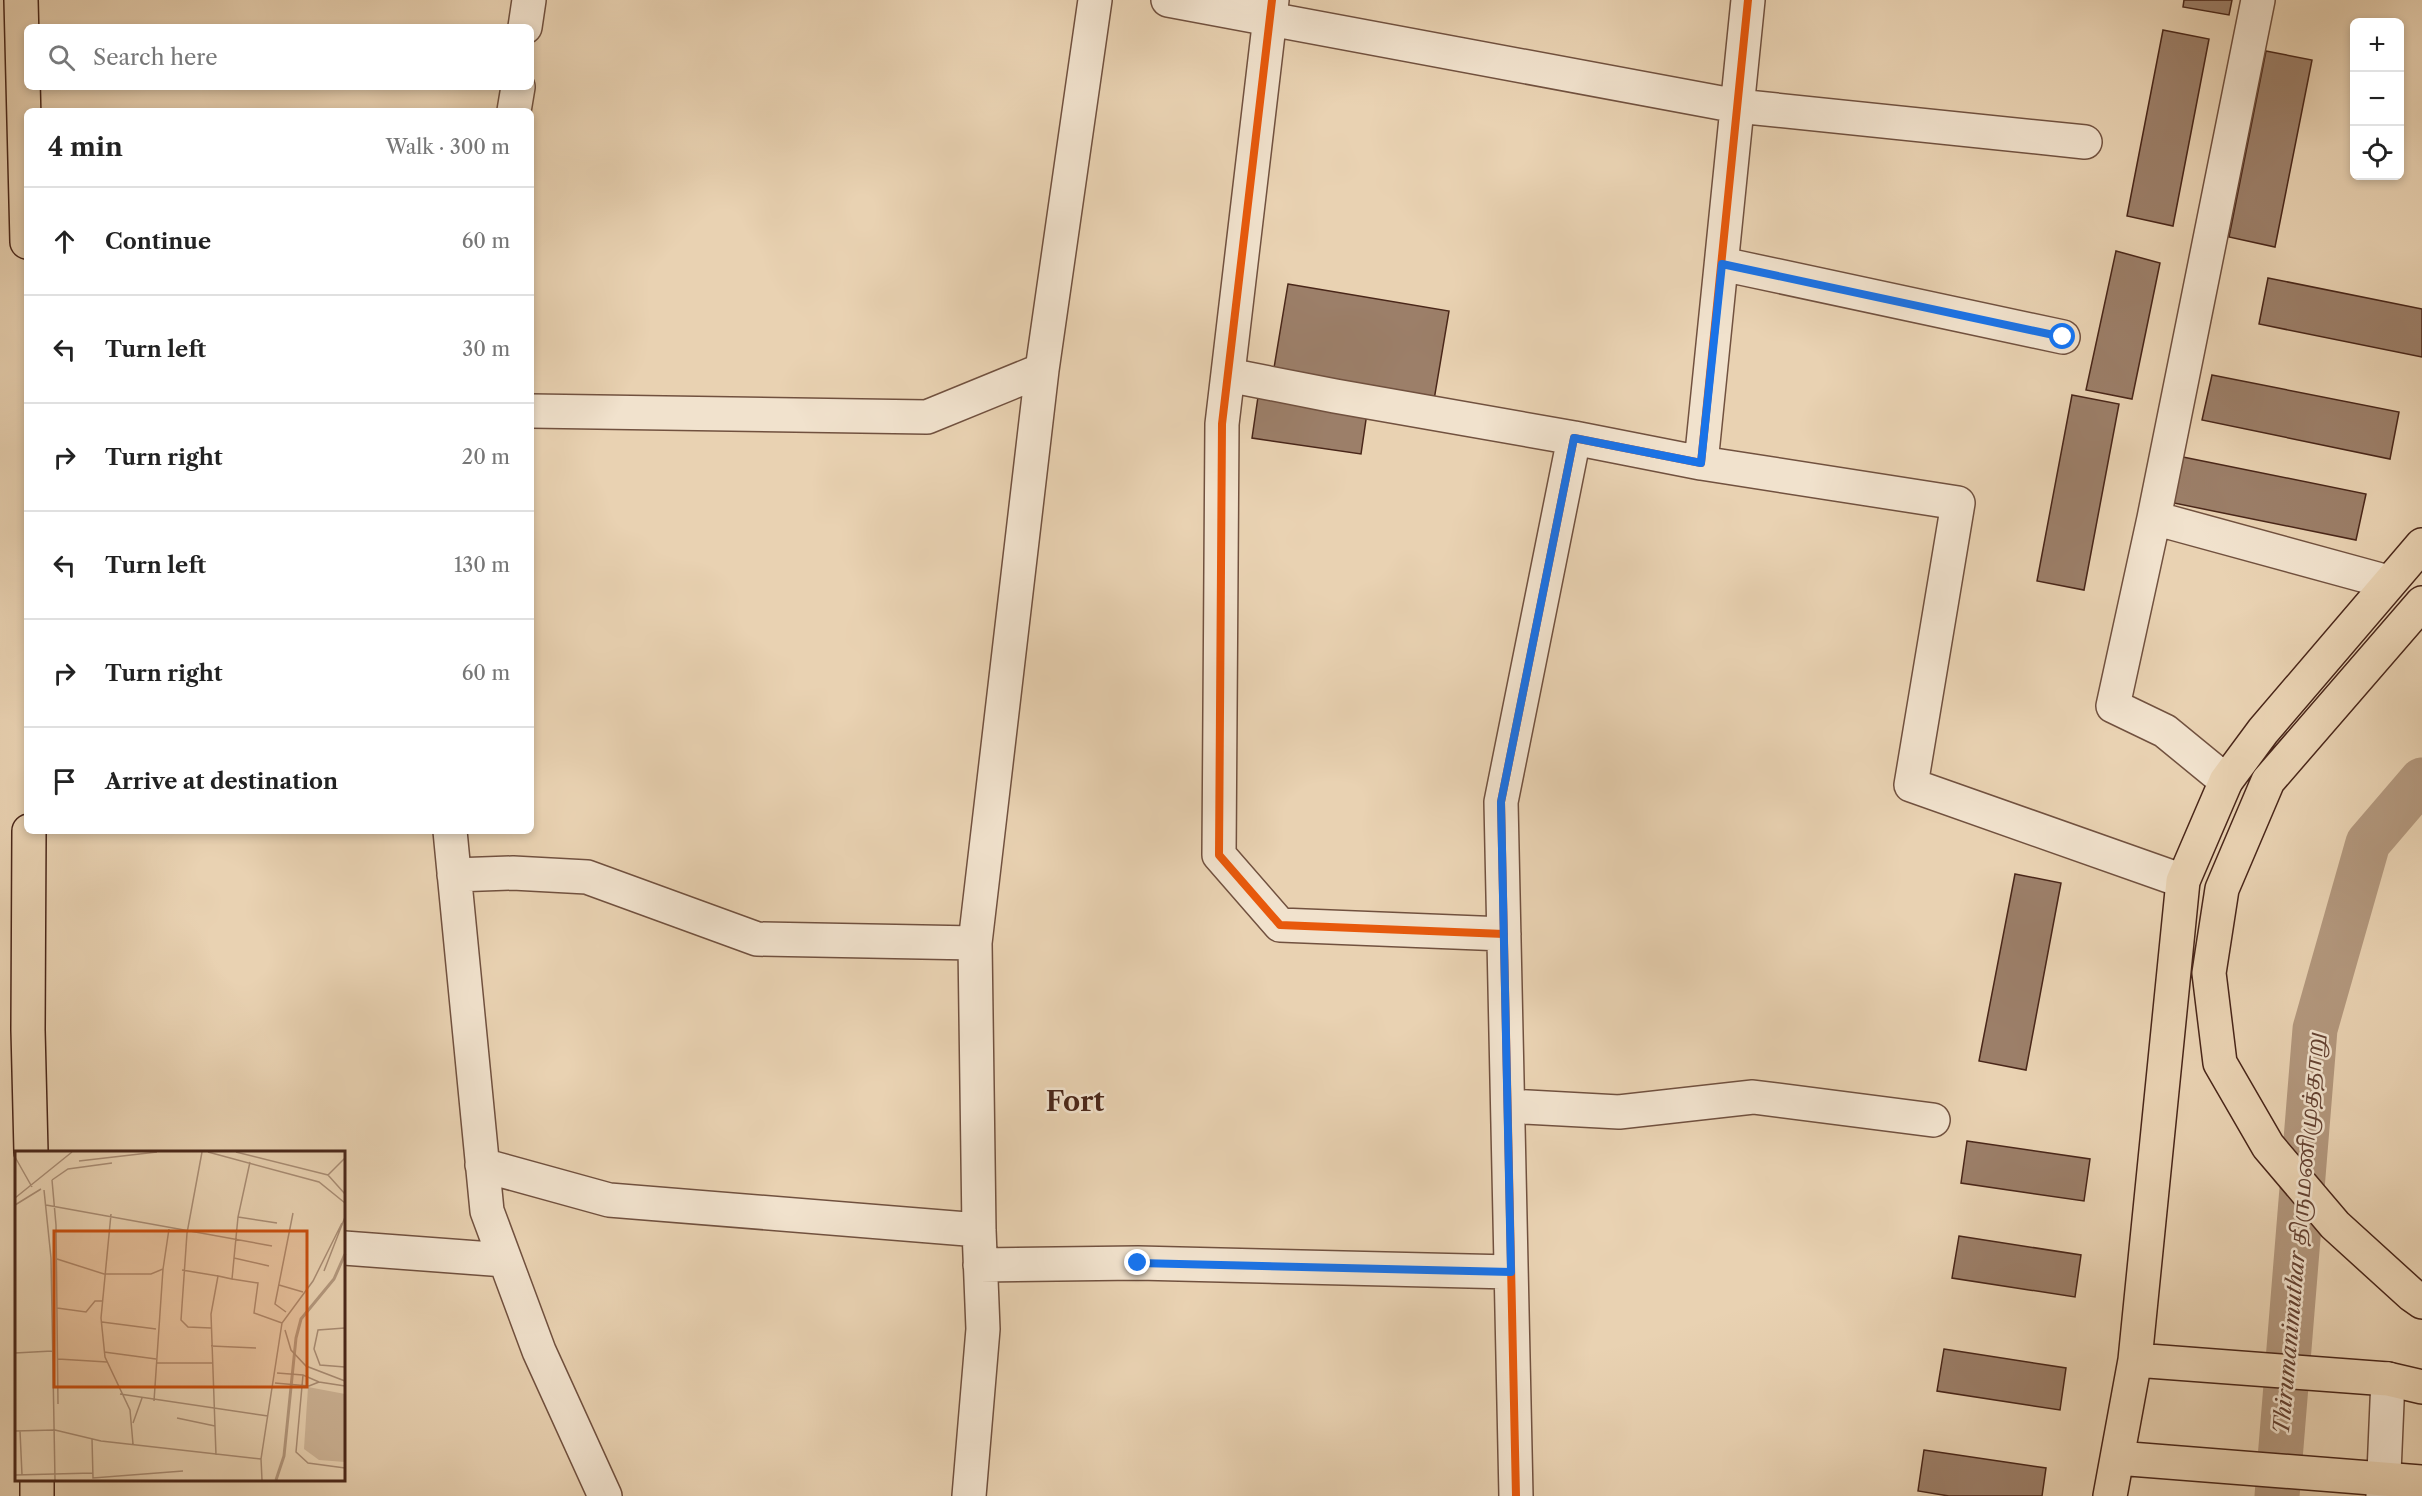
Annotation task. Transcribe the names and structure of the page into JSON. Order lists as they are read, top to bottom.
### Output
{
  "districts": ["Fort"],
  "water": ["Thirumanimuthar திருமணிமுத்தாறு"],
  "page": {
    "map_buttons": ["+", "−"],
    "search": "Search here",
    "heading": ["4 min", "Walk · 300 m"],
    "list": [
      ["Continue", "60 m"],
      ["Turn left", "30 m"],
      ["Turn right", "20 m"],
      ["Turn left", "130 m"],
      ["Turn right", "60 m"],
      "Arrive at destination"
    ]
  }
}
